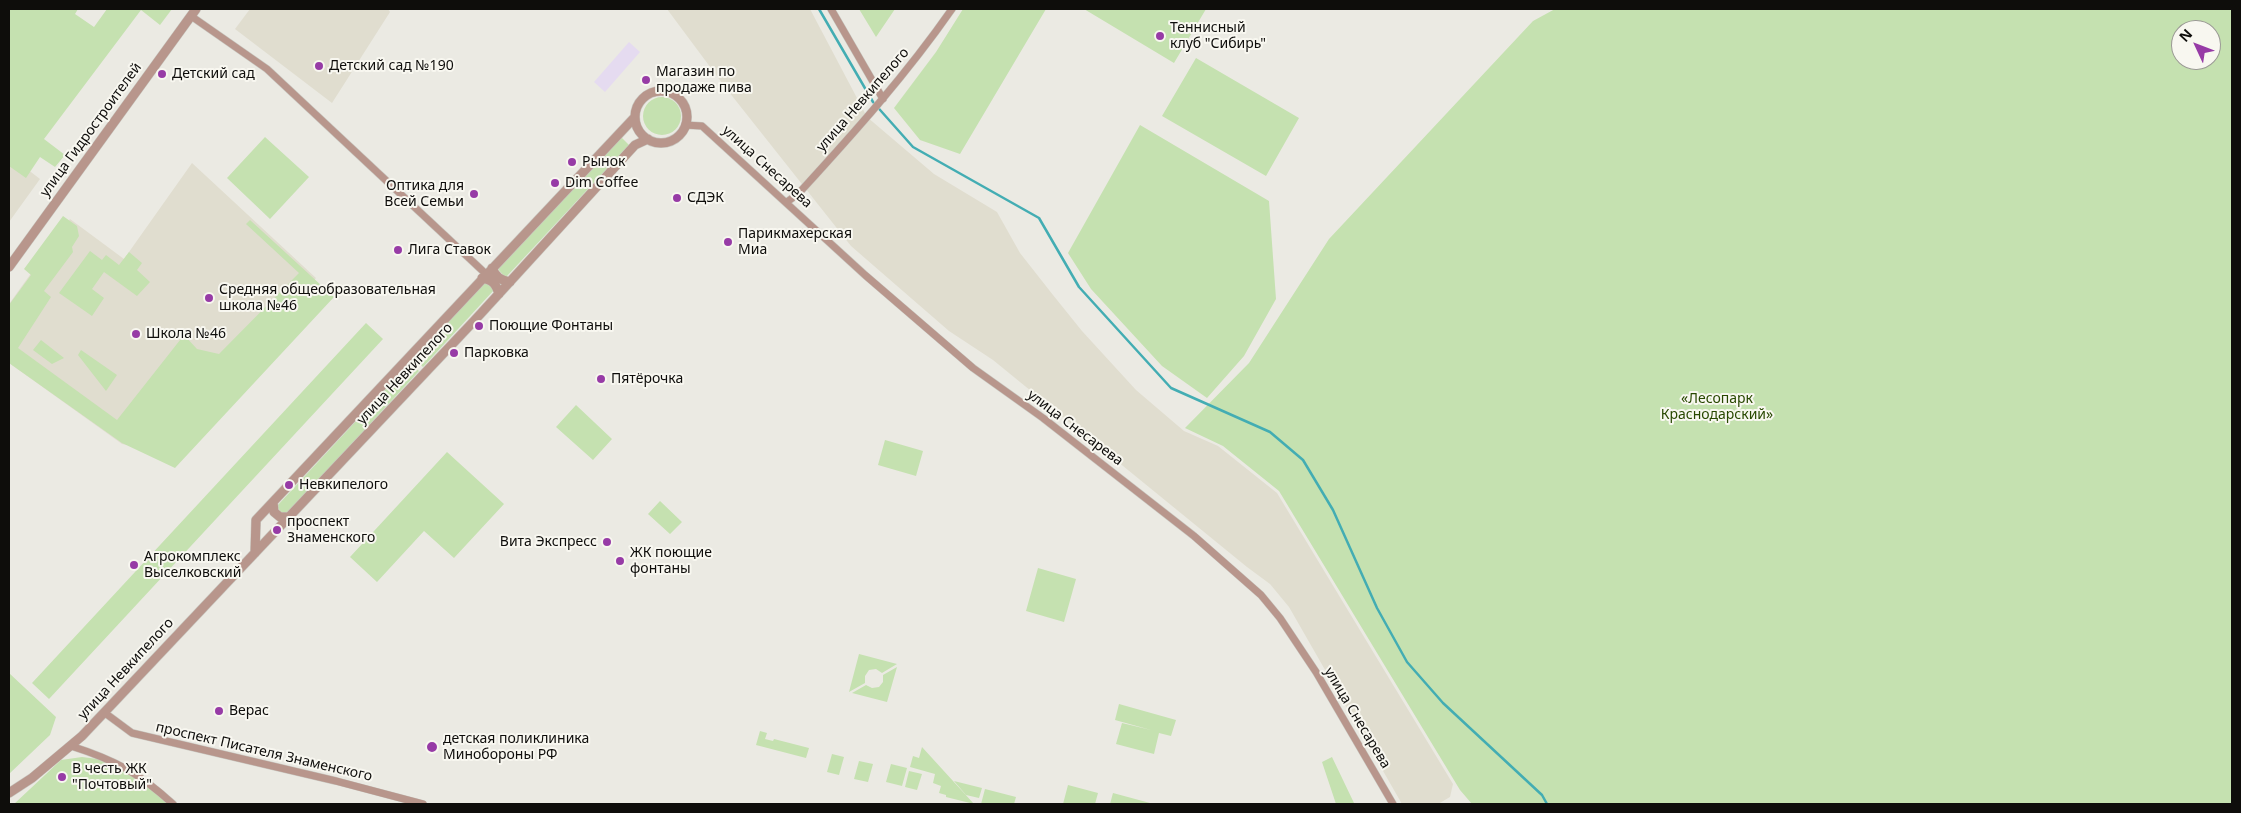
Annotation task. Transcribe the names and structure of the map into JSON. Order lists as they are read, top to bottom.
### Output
{
  "streets": {
    "street": [
      "улица Невкипелого",
      "улица Гидростроителей",
      "улица Снесарева",
      "проспект Писателя Знаменского"
    ]
  },
  "crossings": [
    ["улица Невкипелого", "улица Снесарева"],
    ["улица Невкипелого", "проспект Писателя Знаменского"]
  ],
  "parks": ["«Лесопарк Краснодарский»"],
  "places": [
    "Теннисный клуб \"Сибирь\"",
    "Детский сад №190",
    "Детский сад",
    "Магазин по продаже пива",
    "Рынок",
    "Dim Coffee",
    "Оптика для Всей Семьи",
    "СДЭК",
    "Парикмахерская Миа",
    "Лига Ставок",
    "Средняя общеобразовательная школа №46",
    "Поющие Фонтаны",
    "Школа №46",
    "Парковка",
    "Пятёрочка",
    "Невкипелого",
    "проспект Знаменского",
    "Вита Экспресс",
    "ЖК поющие фонтаны",
    "Агрокомплекс Выселковский",
    "Верас",
    "детская поликлиника Минобороны РФ",
    "В честь ЖК \"Почтовый\""
  ],
  "north": "top left"
}
